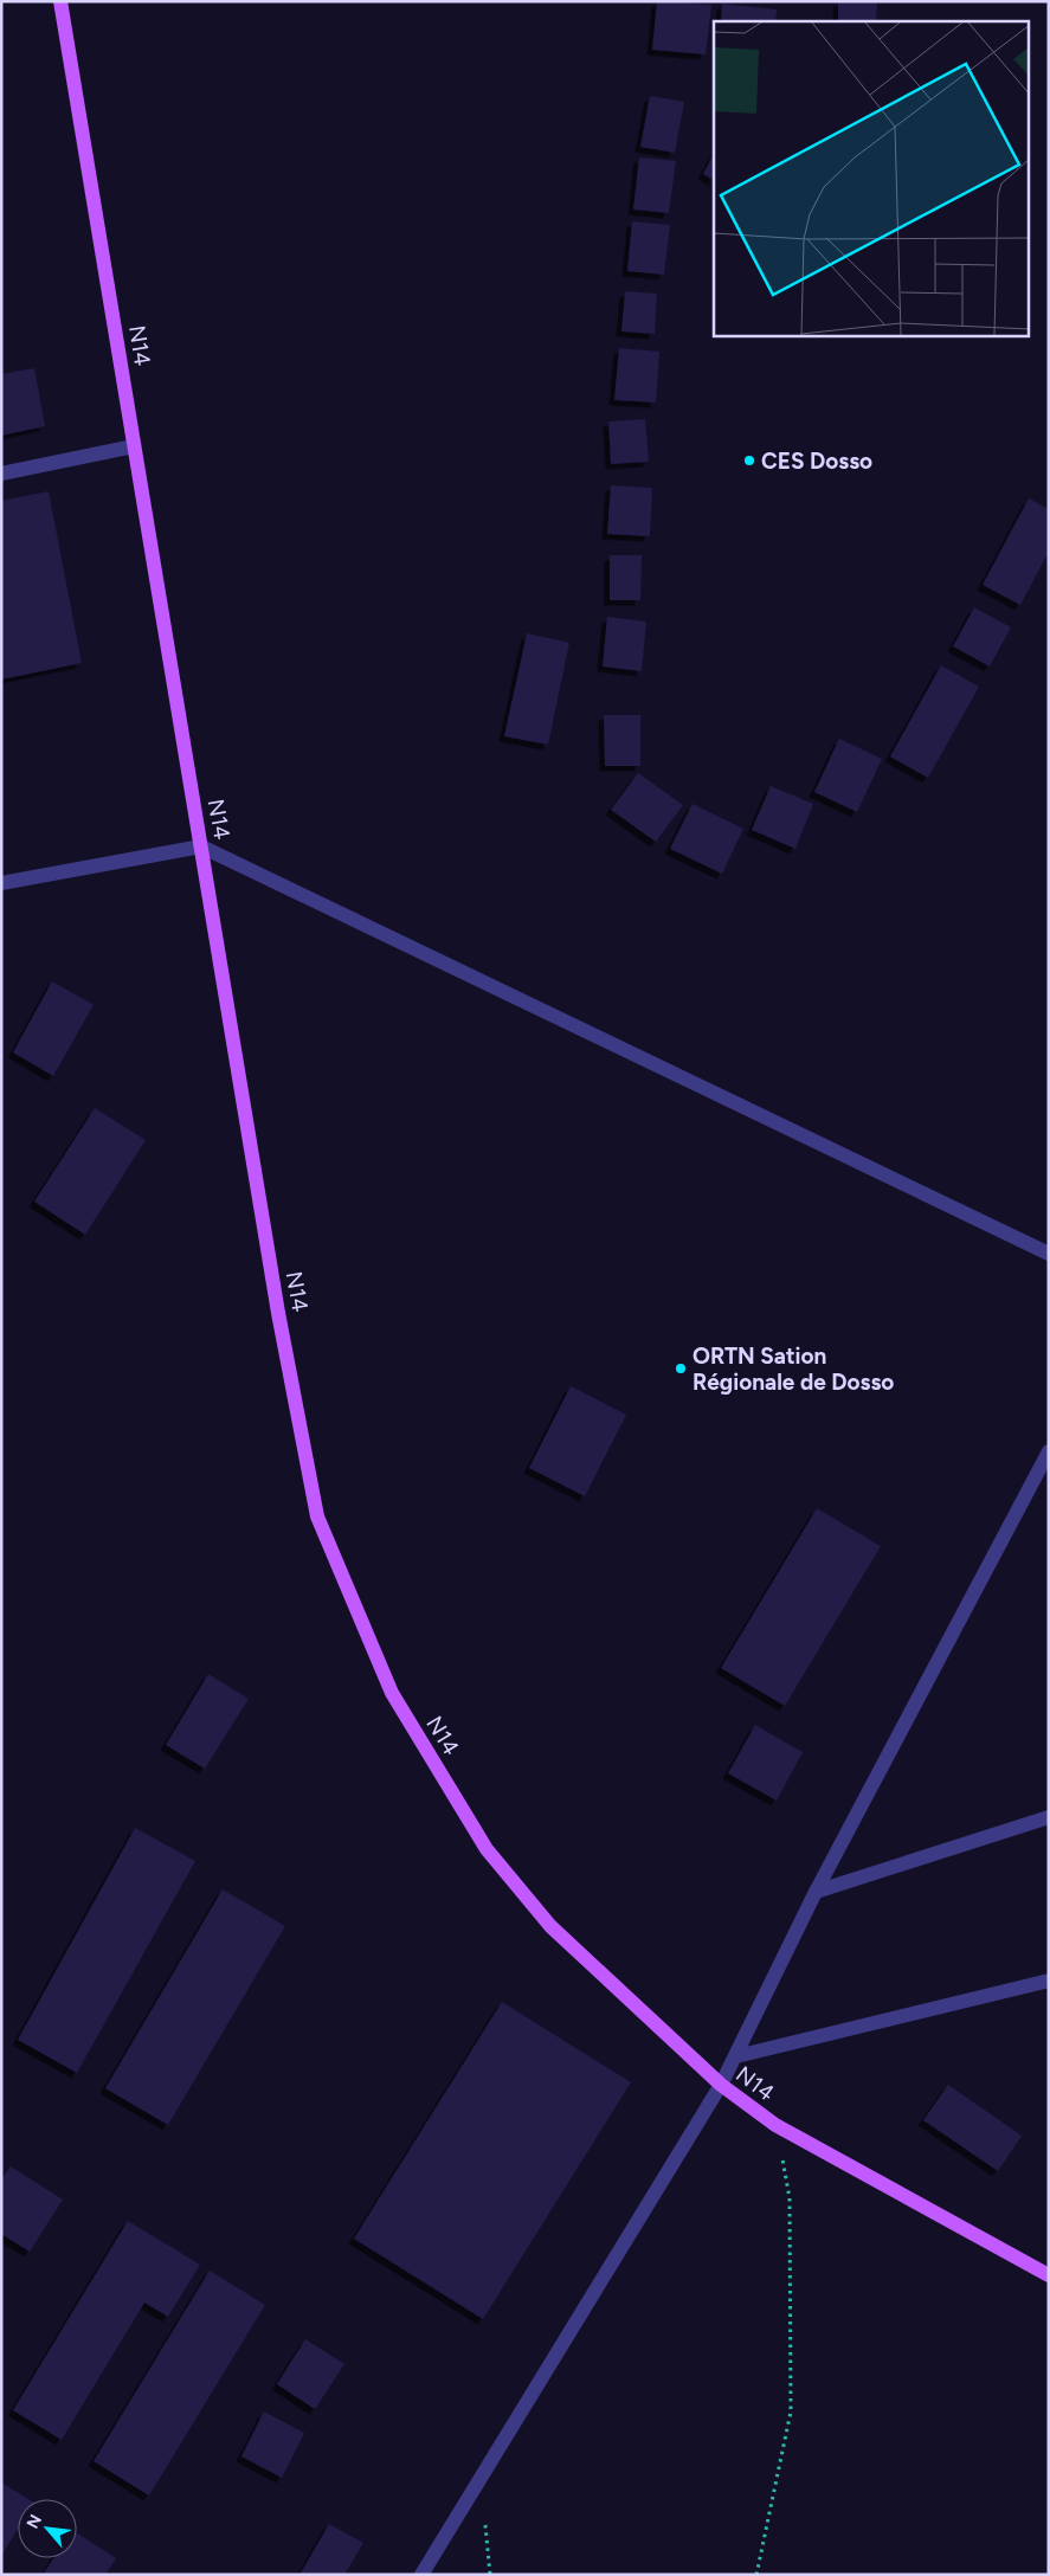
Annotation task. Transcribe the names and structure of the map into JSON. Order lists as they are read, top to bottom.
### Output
{
  "streets": {
    "main road": ["N14"]
  },
  "places": ["CES Dosso", "ORTN Sation Régionale de Dosso"],
  "north": "top left"
}
